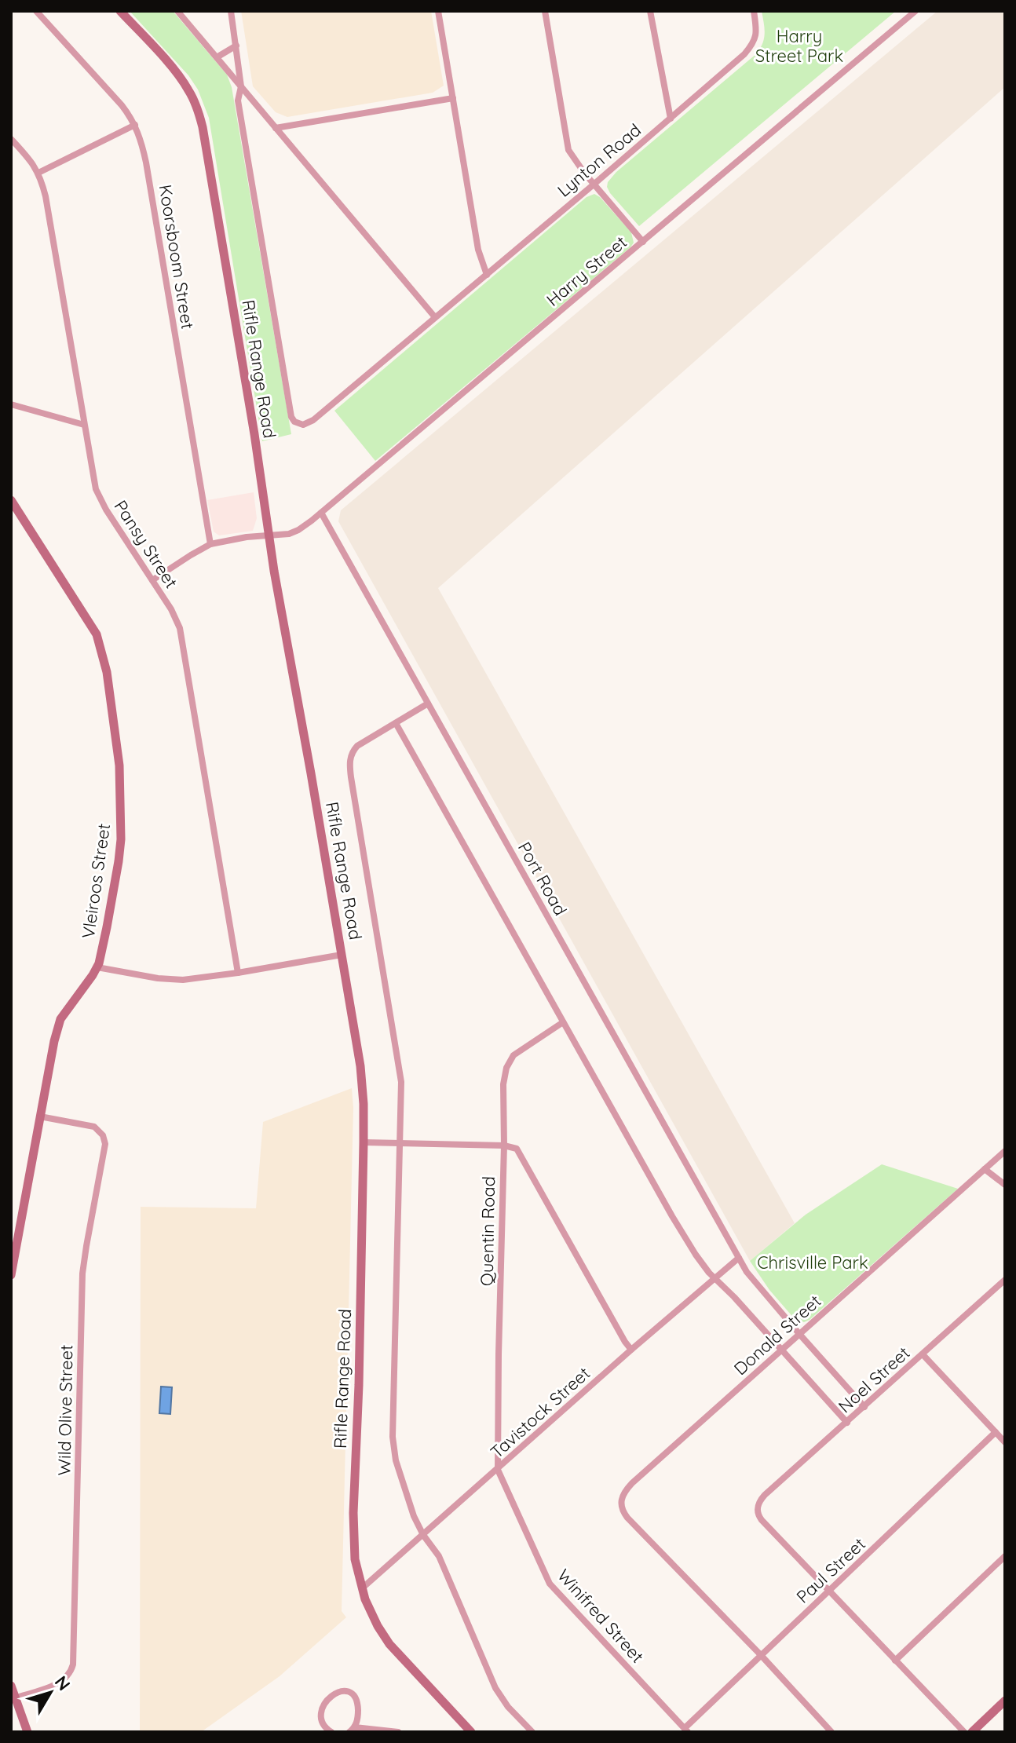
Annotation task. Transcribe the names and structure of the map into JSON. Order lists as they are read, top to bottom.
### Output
{
  "streets": {
    "main road": ["Rifle Range Road", "Vleiroos Street"],
    "street": [
      "Lynton Road",
      "Koorsboom Street",
      "Harry Street",
      "Pansy Street",
      "Port Road",
      "Quentin Road",
      "Donald Street",
      "Noel Street",
      "Wild Olive Street",
      "Tavistock Street",
      "Paul Street",
      "Winifred Street"
    ]
  },
  "crossings": [
    ["Lynton Road", "Rifle Range Road"],
    ["Koorsboom Street", "Harry Street"],
    ["Harry Street", "Rifle Range Road"],
    ["Harry Street", "Port Road"],
    ["Rifle Range Road", "Port Road"],
    ["Rifle Range Road", "Tavistock Street"],
    ["Port Road", "Donald Street"],
    ["Port Road", "Noel Street"],
    ["Port Road", "Tavistock Street"],
    ["Vleiroos Street", "Wild Olive Street"],
    ["Quentin Road", "Tavistock Street"],
    ["Quentin Road", "Winifred Street"],
    ["Donald Street", "Paul Street"],
    ["Noel Street", "Paul Street"],
    ["Tavistock Street", "Winifred Street"],
    ["Paul Street", "Winifred Street"]
  ],
  "parks": ["Harry Street Park", "Chrisville Park"],
  "north": "top right"
}
